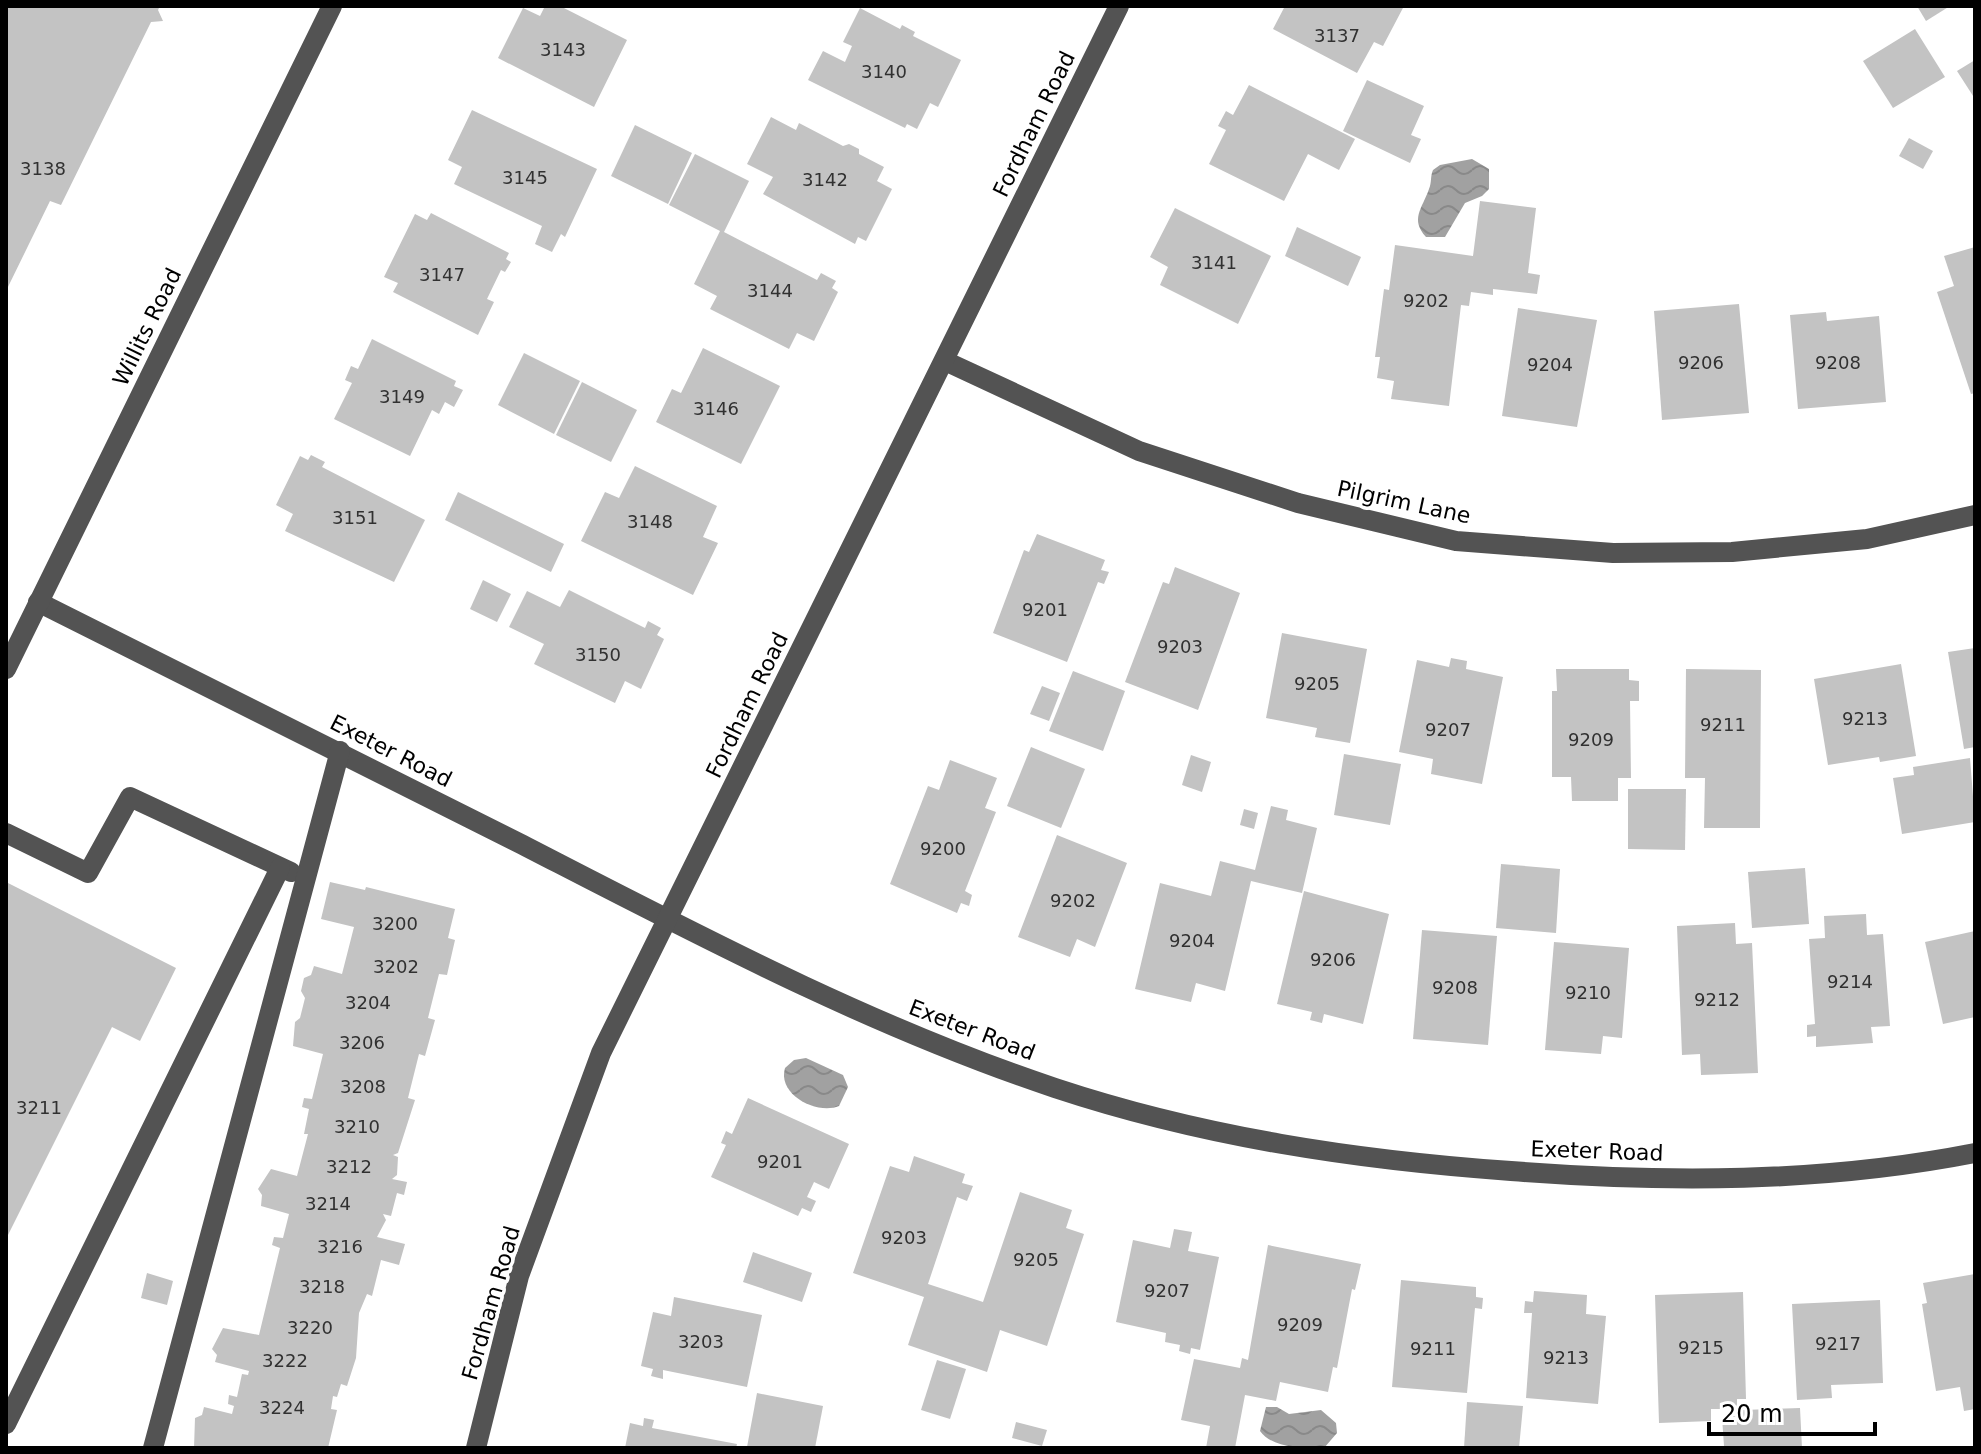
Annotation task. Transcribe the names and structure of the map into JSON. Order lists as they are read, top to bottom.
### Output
{
  "streets": {
    "street": [
      "Fordham Road",
      "Willits Road",
      "Pilgrim Lane",
      "Exeter Road"
    ]
  },
  "crossings": [
    ["Fordham Road", "Pilgrim Lane"],
    ["Fordham Road", "Exeter Road"],
    ["Willits Road", "Exeter Road"]
  ],
  "house_numbers": [
    "3137",
    "3143",
    "3140",
    "3138",
    "3145",
    "3142",
    "3141",
    "3147",
    "3144",
    "9202",
    "9206",
    "9208",
    "9204",
    "3149",
    "3146",
    "3151",
    "3148",
    "9201",
    "9203",
    "3150",
    "9205",
    "9213",
    "9211",
    "9207",
    "9209",
    "9200",
    "9202",
    "3200",
    "9204",
    "9206",
    "3202",
    "9214",
    "9208",
    "9210",
    "9212",
    "3204",
    "3206",
    "3208",
    "3211",
    "3210",
    "9201",
    "3212",
    "3214",
    "9203",
    "3216",
    "9205",
    "3218",
    "9207",
    "9209",
    "3220",
    "3203",
    "9217",
    "9215",
    "9211",
    "9213",
    "3222",
    "3224"
  ],
  "scale_bar": "20 m"
}
